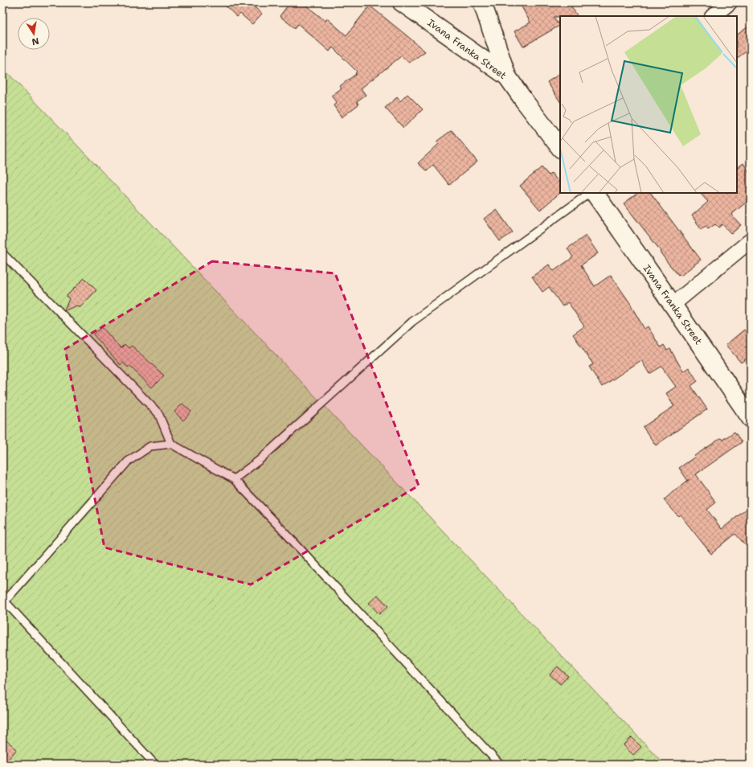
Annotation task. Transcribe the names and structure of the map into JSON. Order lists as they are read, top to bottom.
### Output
{
  "streets": {
    "street": ["Ivana Franka Street"]
  },
  "north": "bottom"
}
